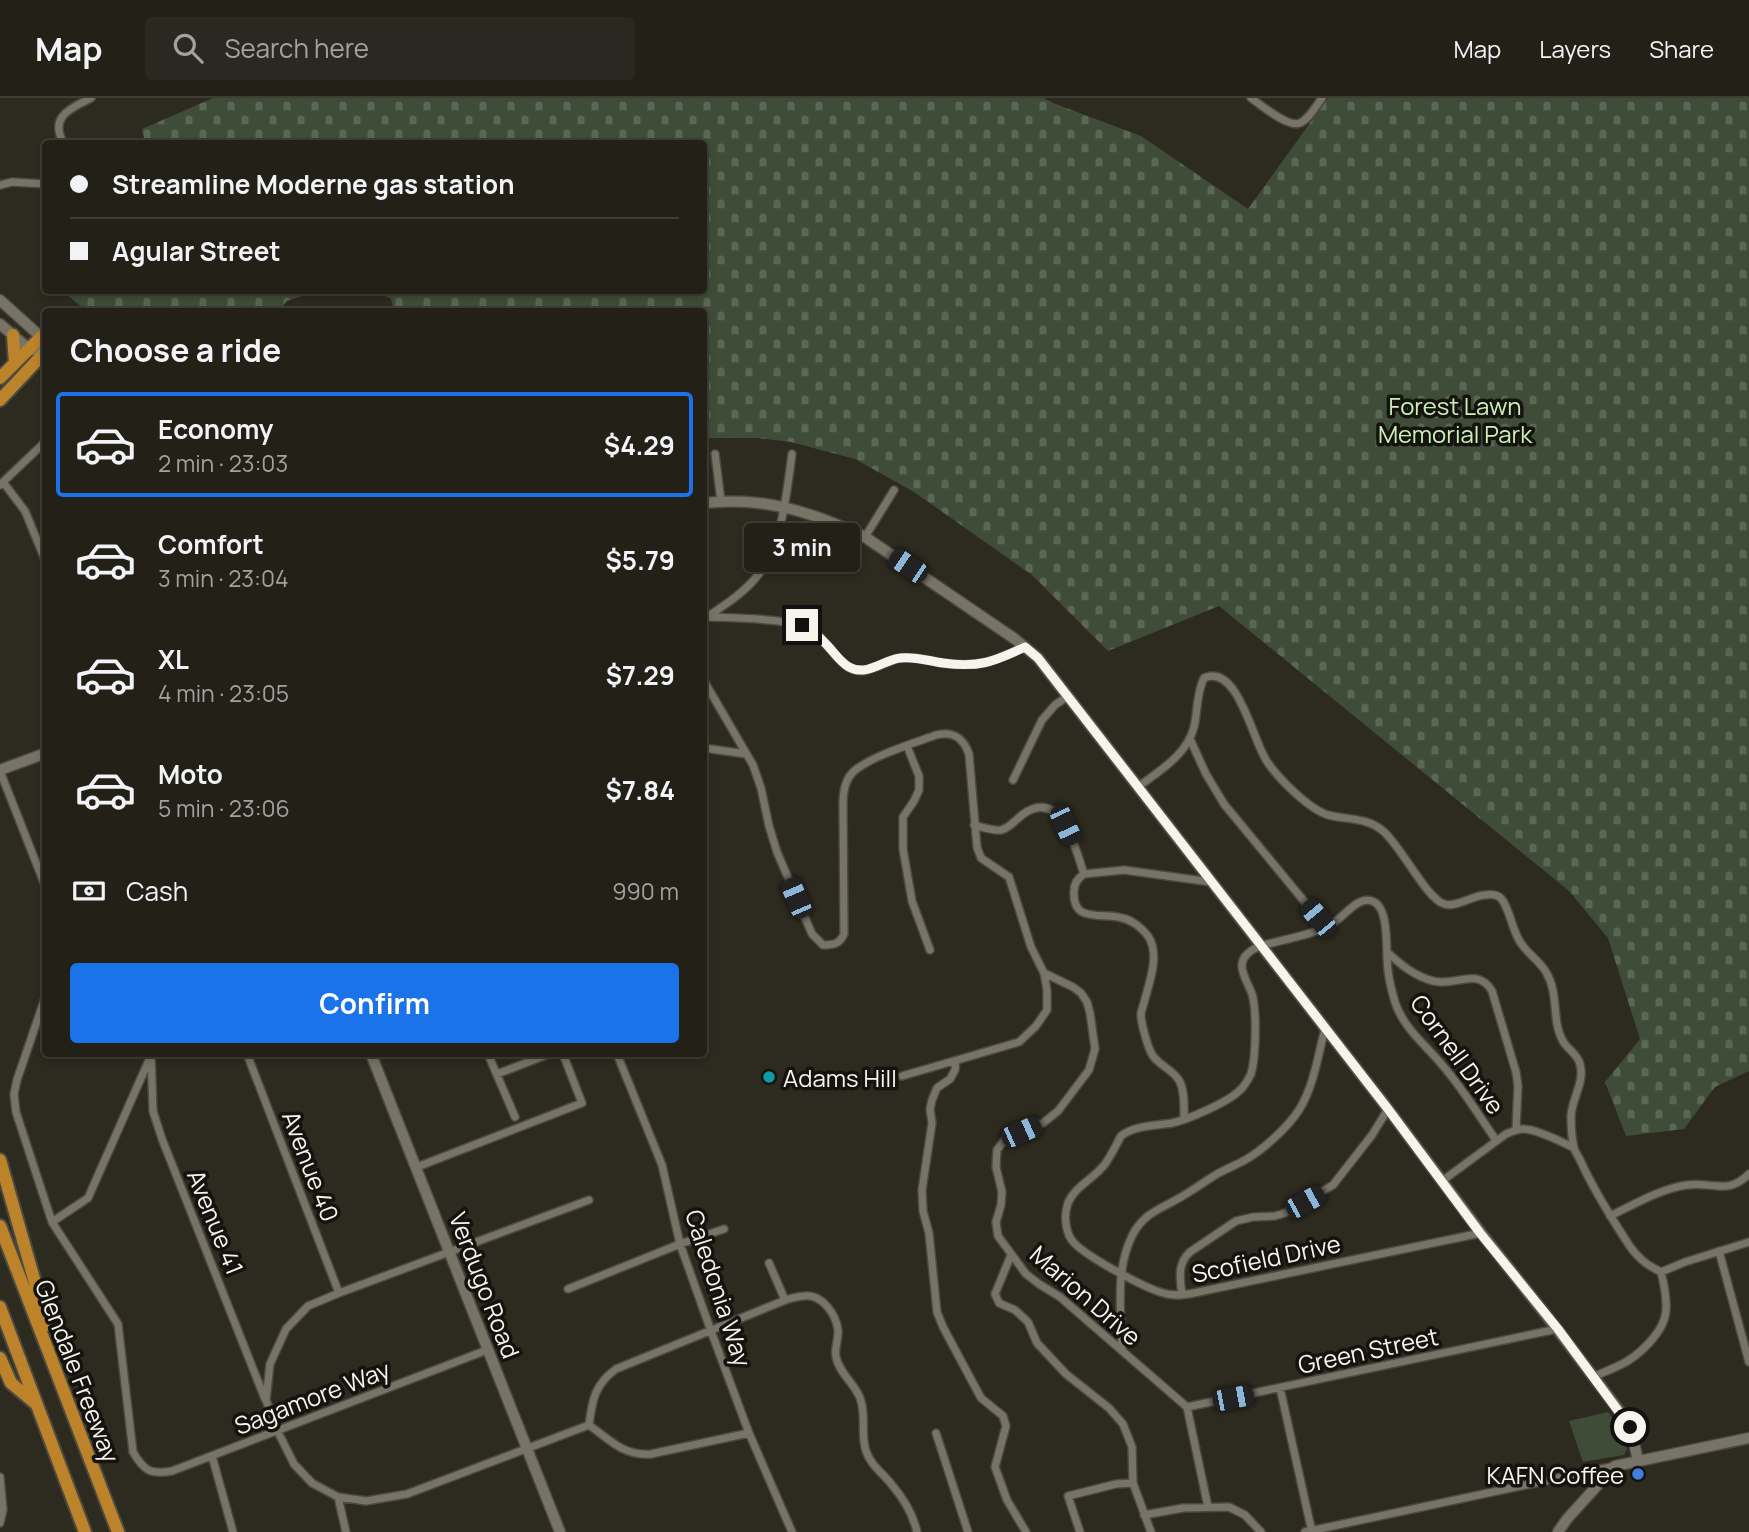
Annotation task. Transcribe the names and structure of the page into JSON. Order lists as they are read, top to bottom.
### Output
{
  "streets": {
    "highway": ["Glendale Freeway"],
    "street": [
      "Cornell Drive",
      "Avenue 40",
      "Avenue 41",
      "Scofield Drive",
      "Verdugo Road",
      "Caledonia Way",
      "Marion Drive",
      "Green Street",
      "Sagamore Way"
    ]
  },
  "crossings": [
    ["Avenue 41", "Sagamore Way"],
    ["Verdugo Road", "Sagamore Way"],
    ["Marion Drive", "Green Street"]
  ],
  "parks": ["Forest Lawn Memorial Park"],
  "places": ["Adams Hill", "KAFN Coffee"],
  "page": {
    "header": "Map",
    "search": "Search here",
    "nav": ["Map", "Layers", "Share"],
    "banner": ["Streamline Moderne gas station", "Agular Street"],
    "heading": "Choose a ride",
    "list": [
      {
        "name": "Economy",
        "note": "2 min · 23:03",
        "value": "$4.29"
      },
      {
        "name": "Comfort",
        "note": "3 min · 23:04",
        "value": "$5.79"
      },
      {
        "name": "XL",
        "note": "4 min · 23:05",
        "value": "$7.29"
      },
      {
        "name": "Moto",
        "note": "5 min · 23:06",
        "value": "$7.84"
      }
    ],
    "bubble": "3 min",
    "pay": ["Cash", "990 m"],
    "buttons": "Confirm"
  }
}
